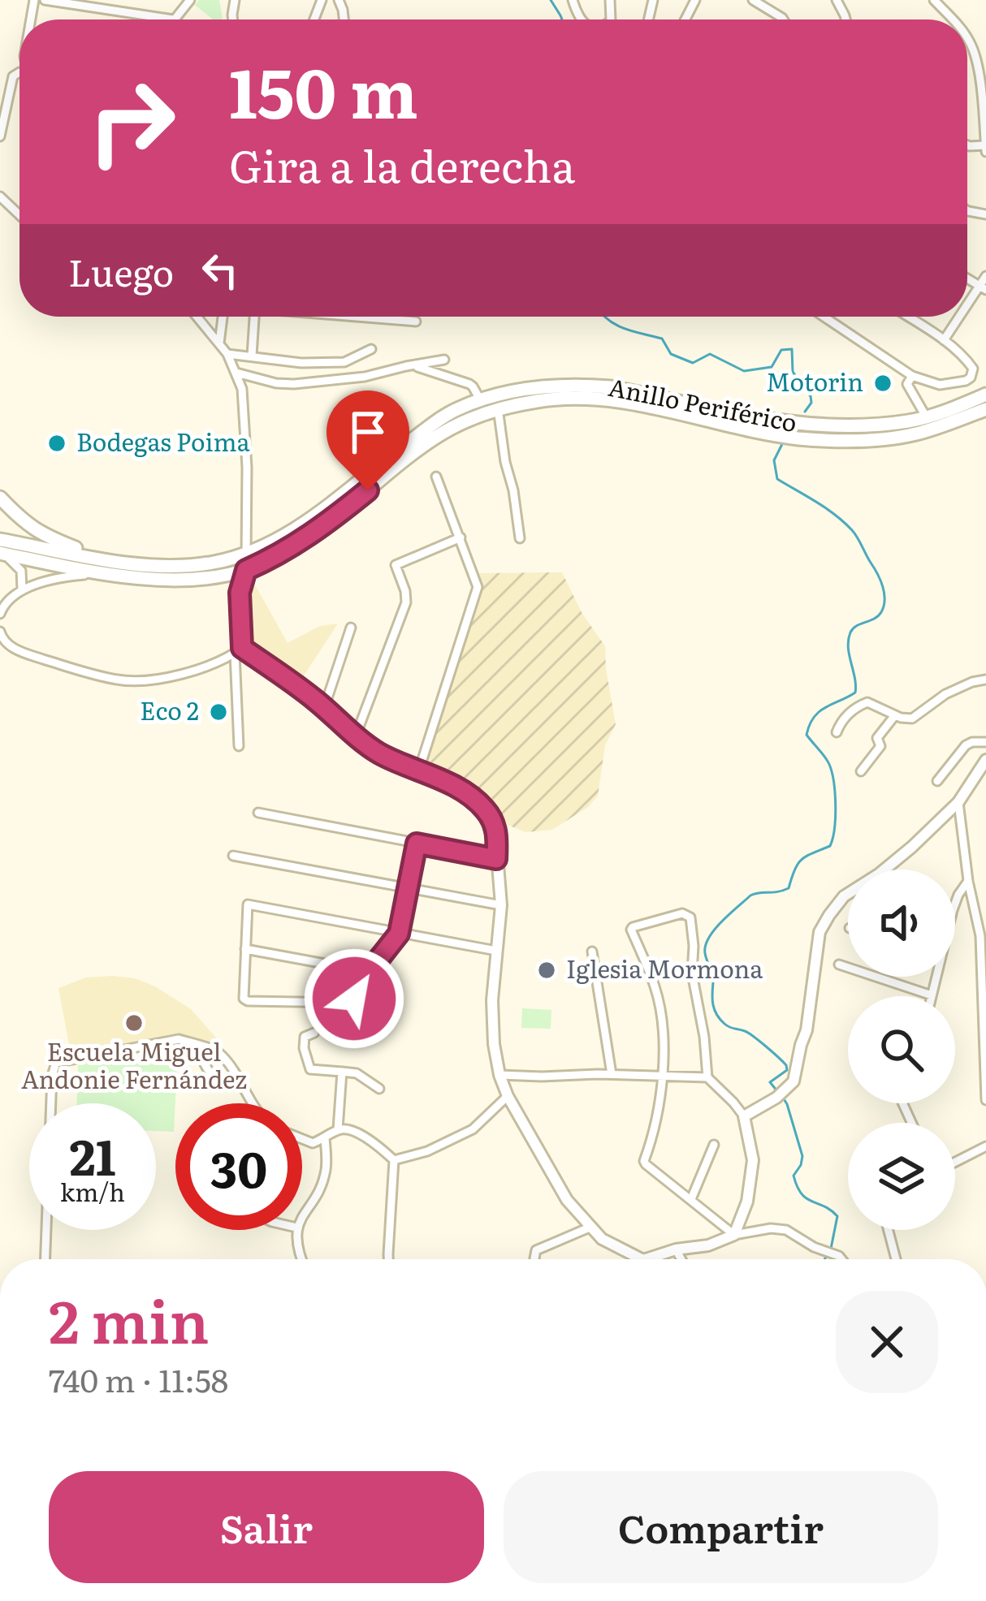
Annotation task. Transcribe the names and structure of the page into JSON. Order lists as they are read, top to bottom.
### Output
{
  "streets": {
    "highway": ["Anillo Periférico"]
  },
  "places": [
    "Motorin",
    "Bodegas Poima",
    "Eco 2",
    "Iglesia Mormona",
    "Escuela Miguel Andonie Fernández"
  ],
  "page": {
    "turn": ["150 m", "Gira a la derecha"],
    "then": "Luego",
    "speed": "21 km/h",
    "limit": "30",
    "heading": ["2 min", "740 m · 11:58"],
    "buttons": ["Salir", "Compartir"]
  }
}
